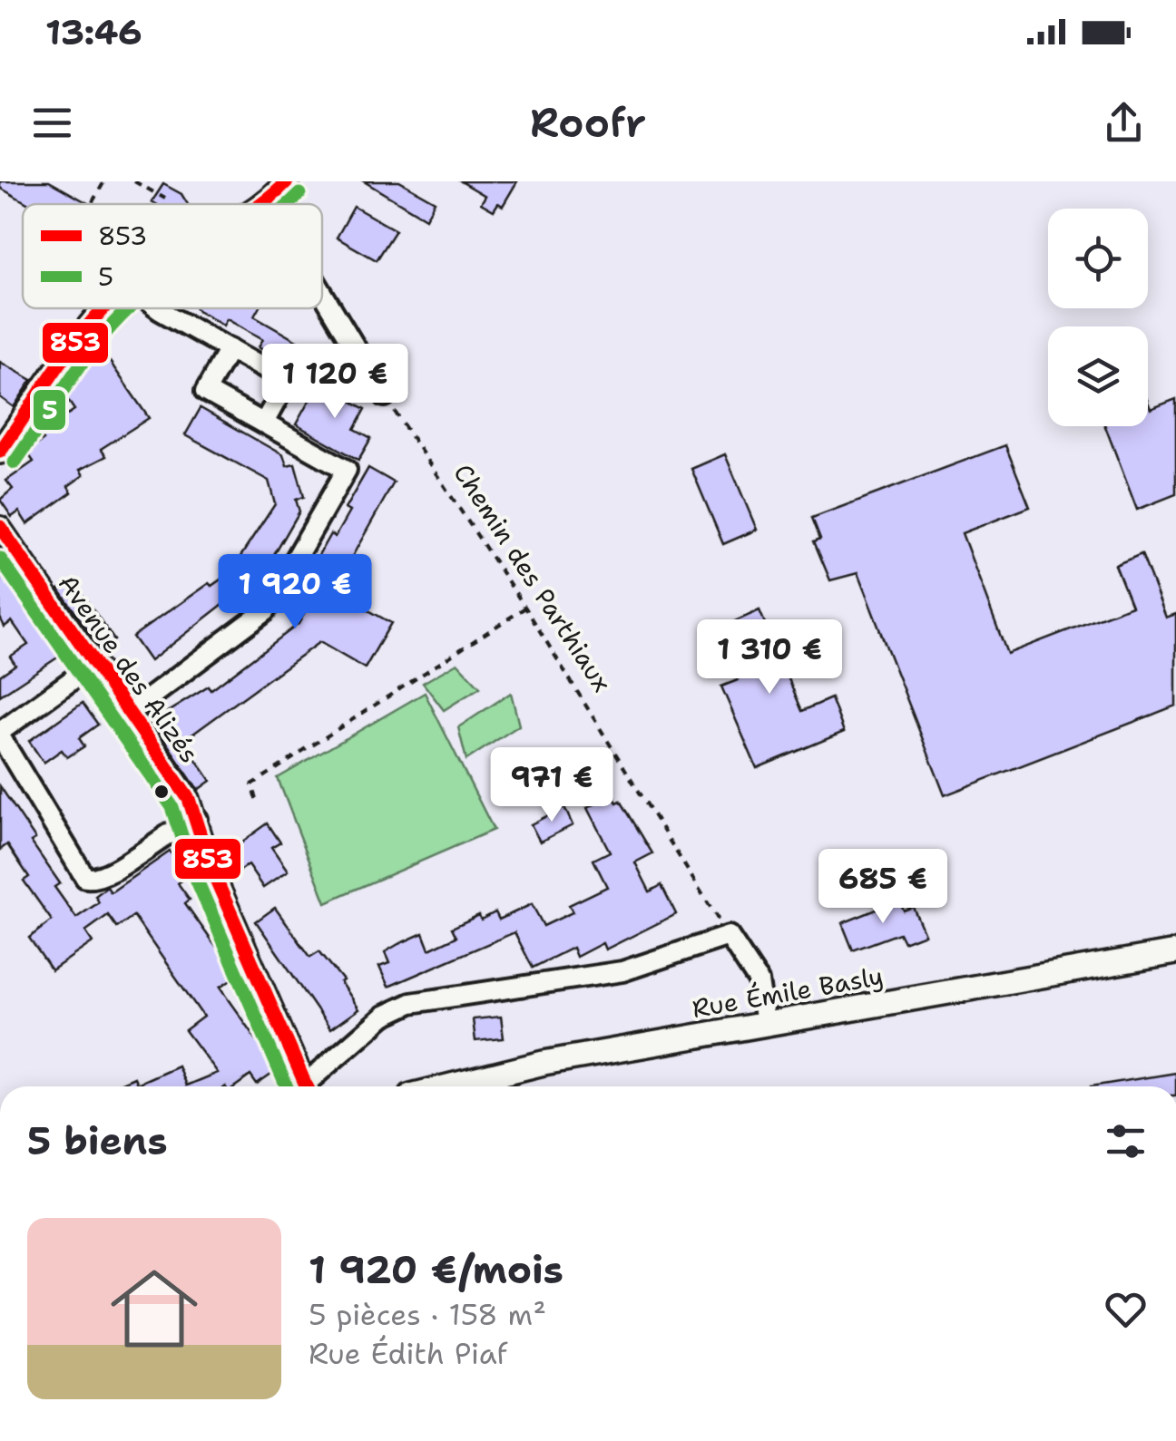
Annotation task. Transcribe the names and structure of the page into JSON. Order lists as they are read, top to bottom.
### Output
{
  "streets": {
    "street": ["Avenue des Alizés", "Rue Émile Basly"],
    "path": ["Chemin des Parthiaux"]
  },
  "lines": ["transit line 853", "transit line 5"],
  "legend": ["853", "5"],
  "page": {
    "status": "13:46",
    "header": "Roofr",
    "price": [
      "1 120 €",
      "1 920 €",
      "1 310 €",
      "971 €",
      "685 €"
    ],
    "heading": "5 biens",
    "list": [
      {
        "name": "1 920 €/mois",
        "note": "5 pièces · 158 m² · Rue Édith Piaf"
      }
    ]
  }
}
